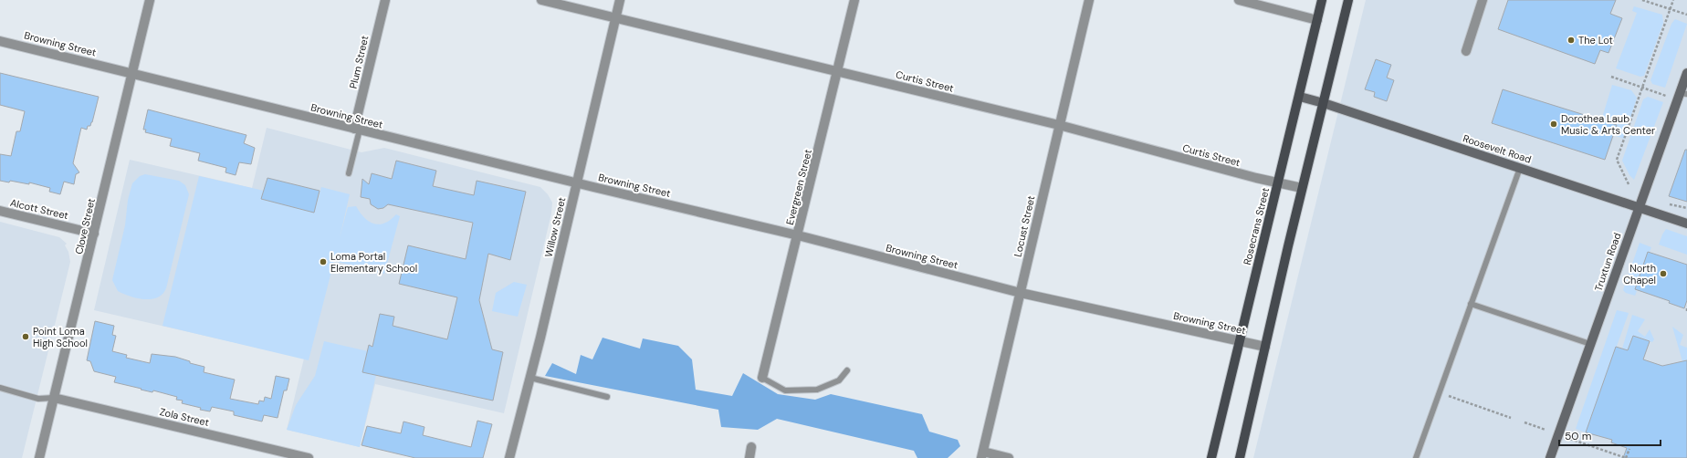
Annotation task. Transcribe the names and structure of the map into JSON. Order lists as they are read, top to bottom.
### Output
{
  "streets": {
    "main road": ["Rosecrans Street"],
    "street": [
      "Browning Street",
      "Plum Street",
      "Curtis Street",
      "Roosevelt Road",
      "Evergreen Street",
      "Alcott Street",
      "Clove Street",
      "Locust Street",
      "Willow Street",
      "Truxtun Road",
      "Zola Street"
    ]
  },
  "crossings": [
    ["Browning Street", "Plum Street"],
    ["Browning Street", "Evergreen Street"],
    ["Browning Street", "Clove Street"],
    ["Browning Street", "Locust Street"],
    ["Browning Street", "Rosecrans Street"],
    ["Browning Street", "Willow Street"],
    ["Curtis Street", "Evergreen Street"],
    ["Curtis Street", "Locust Street"],
    ["Curtis Street", "Rosecrans Street"],
    ["Curtis Street", "Willow Street"],
    ["Roosevelt Road", "Rosecrans Street"],
    ["Roosevelt Road", "Truxtun Road"],
    ["Alcott Street", "Clove Street"],
    ["Clove Street", "Zola Street"]
  ],
  "places": [
    "The Lot",
    "Dorothea Laub Music & Arts Center",
    "Loma Portal Elementary School",
    "North Chapel",
    "Point Loma High School"
  ],
  "scale_bar": "50 m"
}
